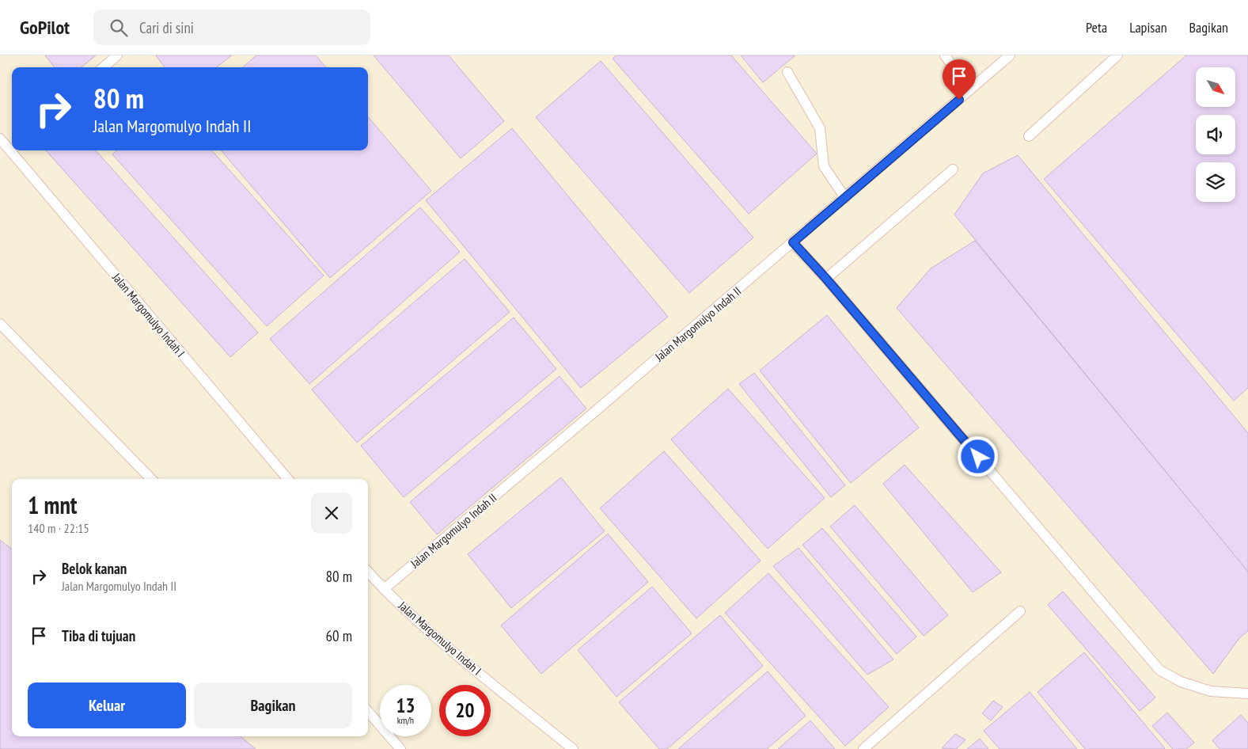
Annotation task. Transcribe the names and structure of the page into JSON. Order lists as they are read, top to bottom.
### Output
{
  "streets": {
    "lane": ["Jalan Margomulyo Indah I", "Jalan Margomulyo Indah II"]
  },
  "crossings": [
    ["Jalan Margomulyo Indah I", "Jalan Margomulyo Indah II"]
  ],
  "north": "bottom right",
  "page": {
    "header": "GoPilot",
    "search": "Cari di sini",
    "nav": ["Peta", "Lapisan", "Bagikan"],
    "turn": ["80 m", "Jalan Margomulyo Indah II"],
    "heading": ["1 mnt", "140 m · 22:15"],
    "list": [
      {
        "name": "Belok kanan",
        "note": "Jalan Margomulyo Indah II",
        "value": "80 m"
      },
      {
        "name": "Tiba di tujuan",
        "value": "60 m"
      }
    ],
    "buttons": ["Keluar", "Bagikan"],
    "speed": "13 km/h",
    "limit": "20"
  }
}
